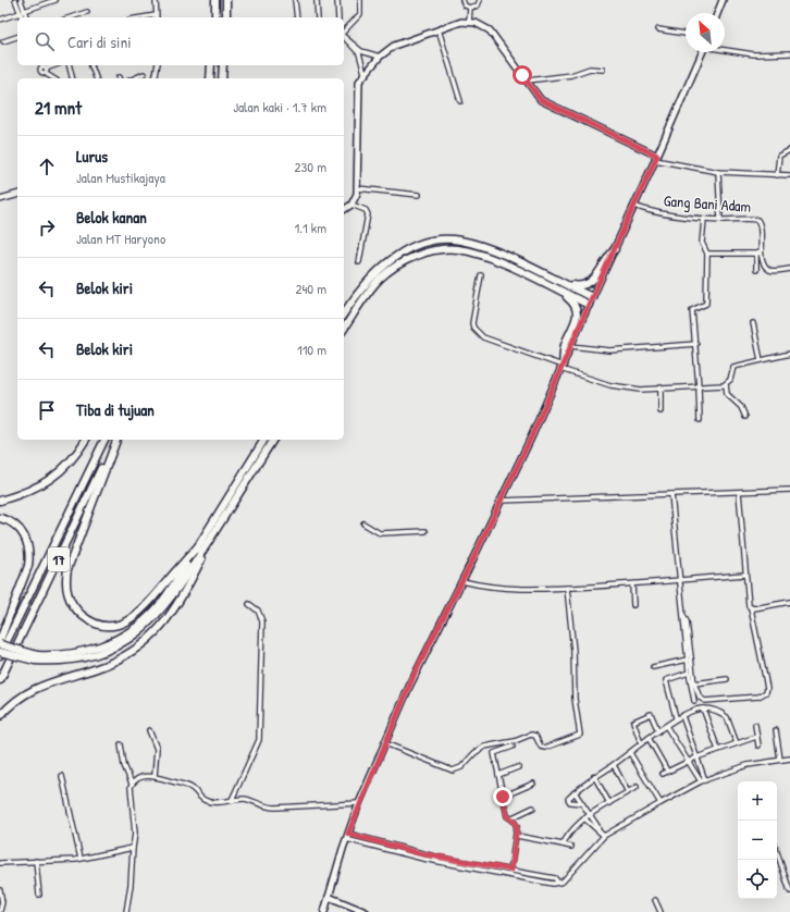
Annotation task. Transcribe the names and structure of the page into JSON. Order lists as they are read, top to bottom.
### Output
{
  "streets": {
    "highway": ["17"],
    "street": ["Gang Bani Adam"]
  },
  "north": "top left",
  "page": {
    "search": "Cari di sini",
    "heading": ["21 mnt", "Jalan kaki · 1.7 km"],
    "list": [
      ["Lurus", "Jalan Mustikajaya", "230 m"],
      ["Belok kanan", "Jalan MT Haryono", "1.1 km"],
      ["Belok kiri", "240 m"],
      ["Belok kiri", "110 m"],
      "Tiba di tujuan"
    ],
    "map_buttons": ["+", "−"]
  }
}
